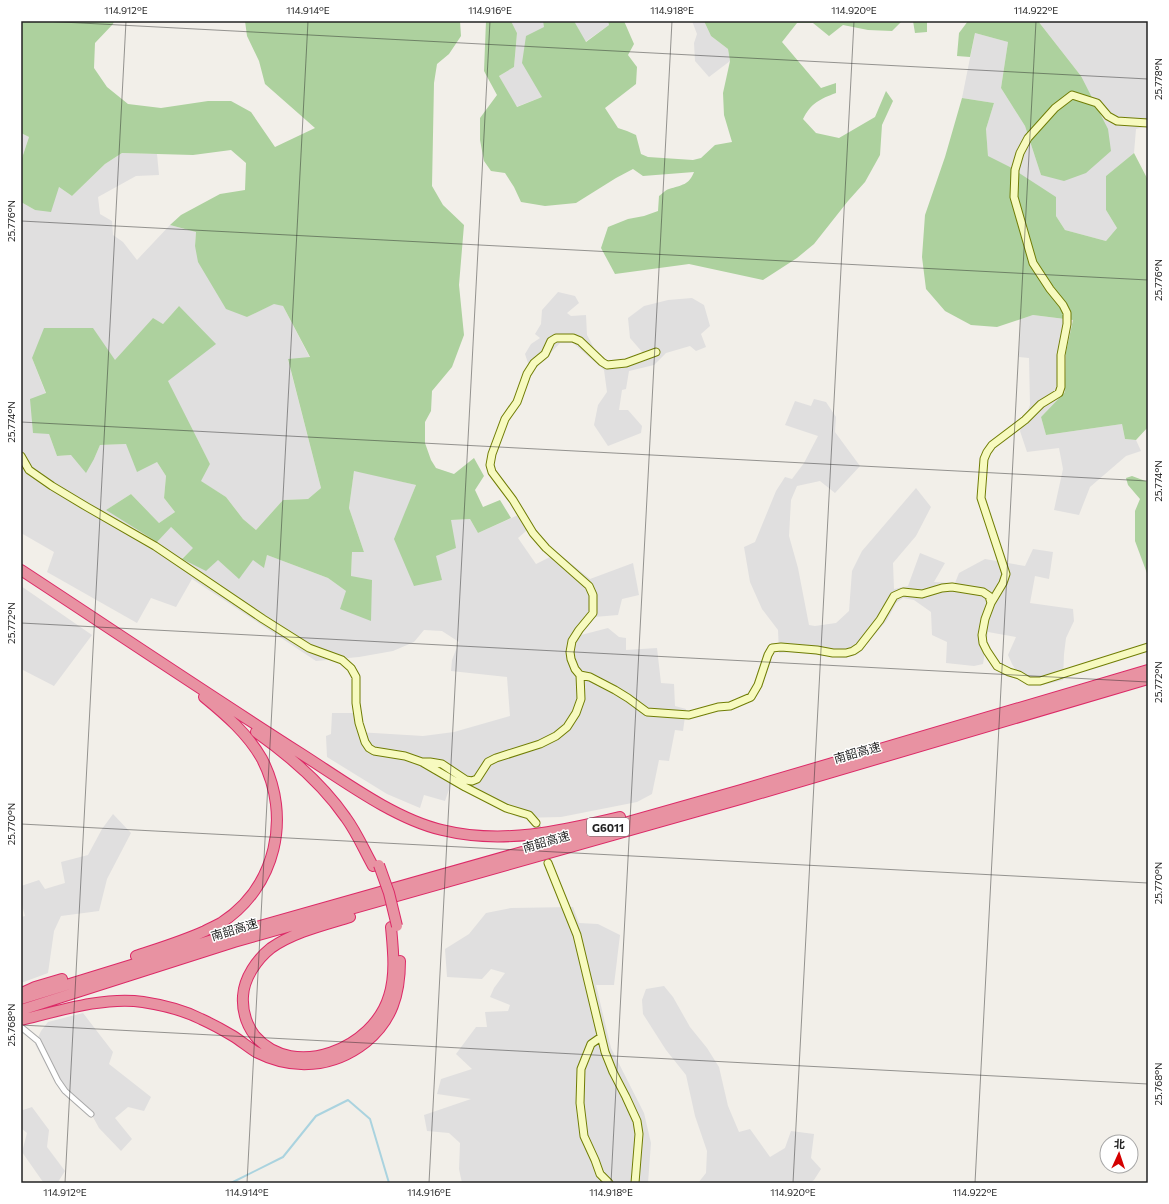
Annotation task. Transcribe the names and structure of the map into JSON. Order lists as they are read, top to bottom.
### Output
{
  "streets": {
    "highway": ["南韶高速", "G6011"]
  },
  "north": "top",
  "coordinates": [
    "114.912°E",
    "114.914°E",
    "114.916°E",
    "114.918°E",
    "114.920°E",
    "114.922°E",
    "25.778°N",
    "25.776°N",
    "25.774°N",
    "25.772°N",
    "25.770°N",
    "25.768°N"
  ]
}
